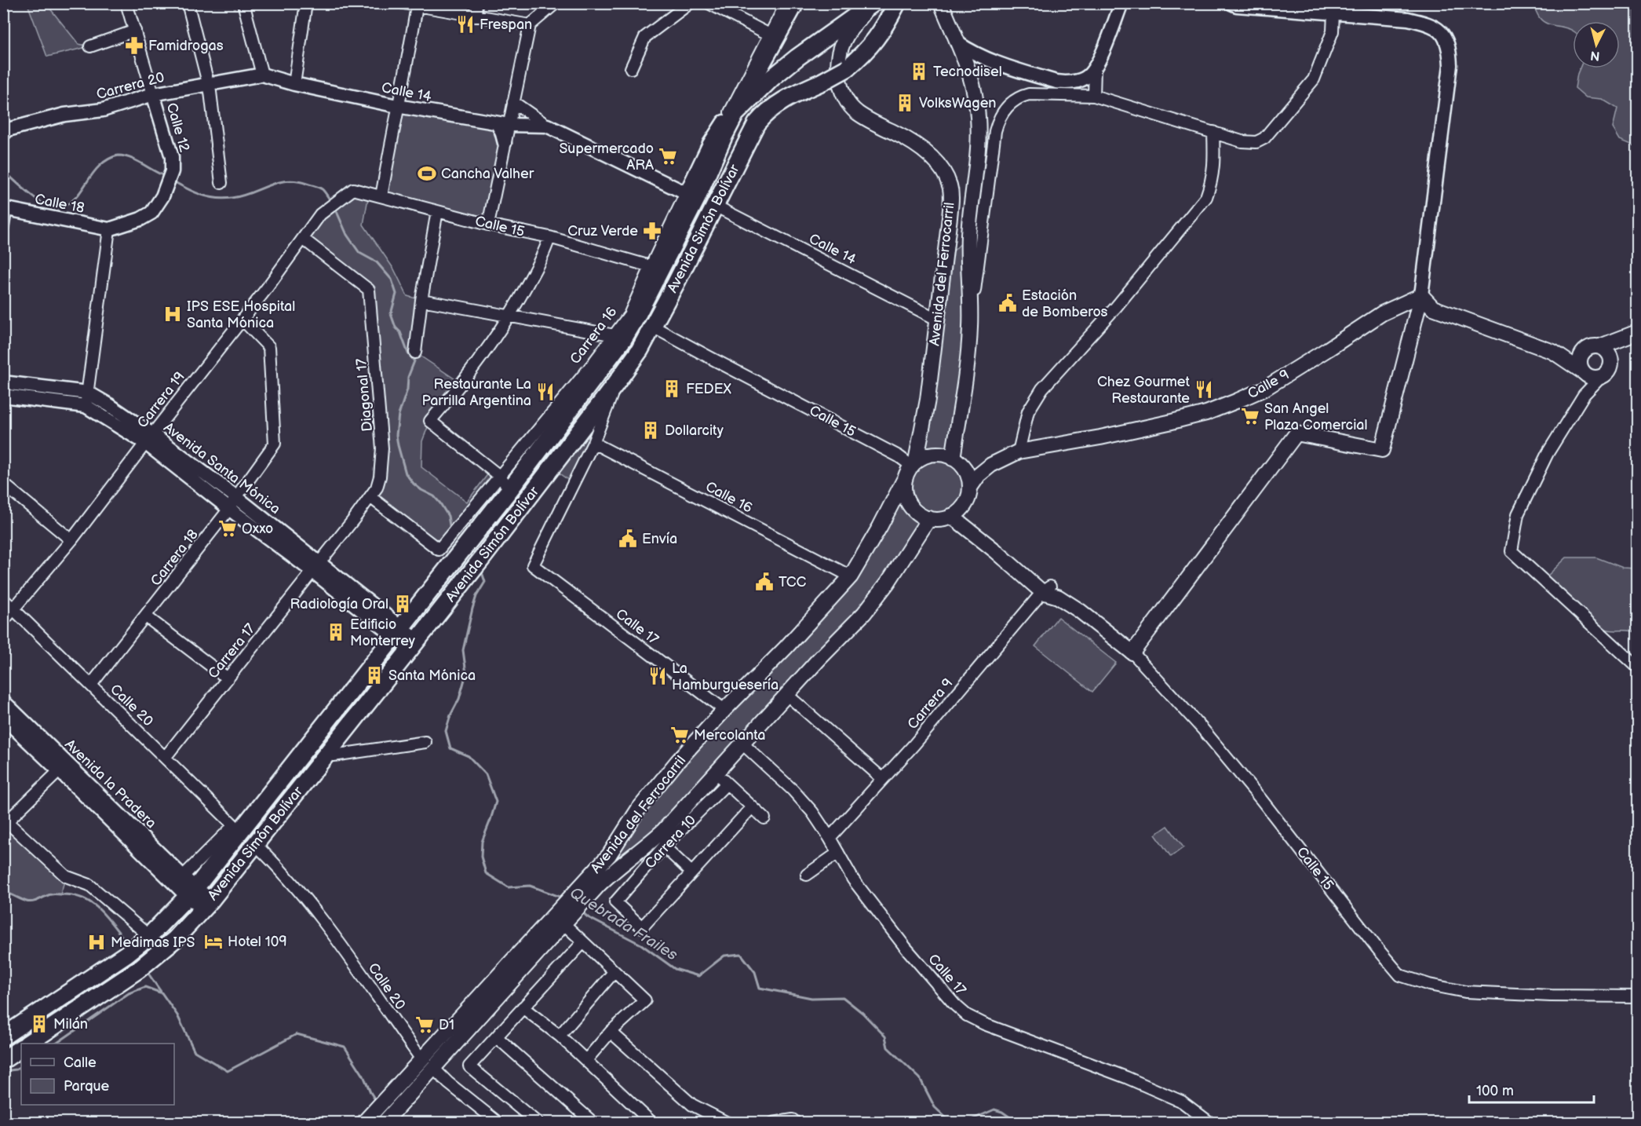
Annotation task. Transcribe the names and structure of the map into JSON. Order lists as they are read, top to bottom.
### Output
{
  "streets": {
    "main road": [
      "Calle 15",
      "Avenida Simón Bolívar",
      "Avenida del Ferrocarril",
      "Calle 9"
    ],
    "street": [
      "Carrera 20",
      "Calle 14",
      "Calle 12",
      "Calle 18",
      "Carrera 16",
      "Diagonal 17",
      "Carrera 19",
      "Avenida Santa Mónica",
      "Calle 16",
      "Carrera 18",
      "Calle 17",
      "Carrera 17",
      "Carrera 9",
      "Calle 20",
      "Avenida la Pradera",
      "Carrera 10"
    ]
  },
  "crossings": [
    ["Carrera 20", "Calle 14"],
    ["Carrera 20", "Calle 12"],
    ["Calle 14", "Avenida Simón Bolívar"],
    ["Calle 14", "Avenida del Ferrocarril"],
    ["Calle 14", "Carrera 16"],
    ["Calle 12", "Calle 18"],
    ["Calle 15", "Avenida Simón Bolívar"],
    ["Calle 15", "Avenida del Ferrocarril"],
    ["Calle 15", "Carrera 16"],
    ["Calle 15", "Calle 9"],
    ["Calle 15", "Carrera 19"],
    ["Calle 15", "Carrera 9"],
    ["Avenida Simón Bolívar", "Avenida del Ferrocarril"],
    ["Avenida Simón Bolívar", "Carrera 16"],
    ["Avenida Simón Bolívar", "Avenida Santa Mónica"],
    ["Avenida Simón Bolívar", "Calle 20"],
    ["Avenida Simón Bolívar", "Avenida la Pradera"],
    ["Avenida del Ferrocarril", "Calle 9"],
    ["Avenida del Ferrocarril", "Calle 16"],
    ["Avenida del Ferrocarril", "Calle 17"],
    ["Avenida del Ferrocarril", "Calle 20"],
    ["Avenida del Ferrocarril", "Carrera 10"],
    ["Carrera 16", "Diagonal 17"],
    ["Diagonal 17", "Carrera 19"],
    ["Diagonal 17", "Avenida Santa Mónica"],
    ["Diagonal 17", "Carrera 17"],
    ["Carrera 19", "Avenida Santa Mónica"],
    ["Carrera 19", "Carrera 18"],
    ["Carrera 19", "Calle 20"],
    ["Avenida Santa Mónica", "Carrera 18"],
    ["Avenida Santa Mónica", "Carrera 17"],
    ["Calle 16", "Calle 17"],
    ["Carrera 18", "Calle 20"],
    ["Calle 17", "Carrera 9"],
    ["Carrera 17", "Calle 20"]
  ],
  "water": ["Quebrada Frailes"],
  "places": {
    "restaurant": [
      "Frespan",
      "Chez Gourmet Restaurante",
      "Restaurante La Parrilla Argentina",
      "La Hamburguesería"
    ],
    "pharmacy": ["Famidrogas", "Cruz Verde"],
    "building": [
      "Tecnodisel",
      "VolksWagen",
      "FEDEX",
      "Dollarcity",
      "Radiología Oral",
      "Edificio Monterrey",
      "Santa Mónica",
      "Milán"
    ],
    "supermarket": [
      "Supermercado ARA",
      "San Angel Plaza Comercial",
      "Oxxo",
      "Mercolanta",
      "D1"
    ],
    "sports": ["Cancha Valher"],
    "public building": ["Estación de Bomberos", "Envía", "TCC"],
    "hospital": ["IPS ESE Hospital Santa Mónica", "Medimas IPS"],
    "hotel": ["Hotel 109"]
  },
  "legend": ["Calle", "Parque"],
  "scale_bar": "100 m",
  "north": "bottom"
}
